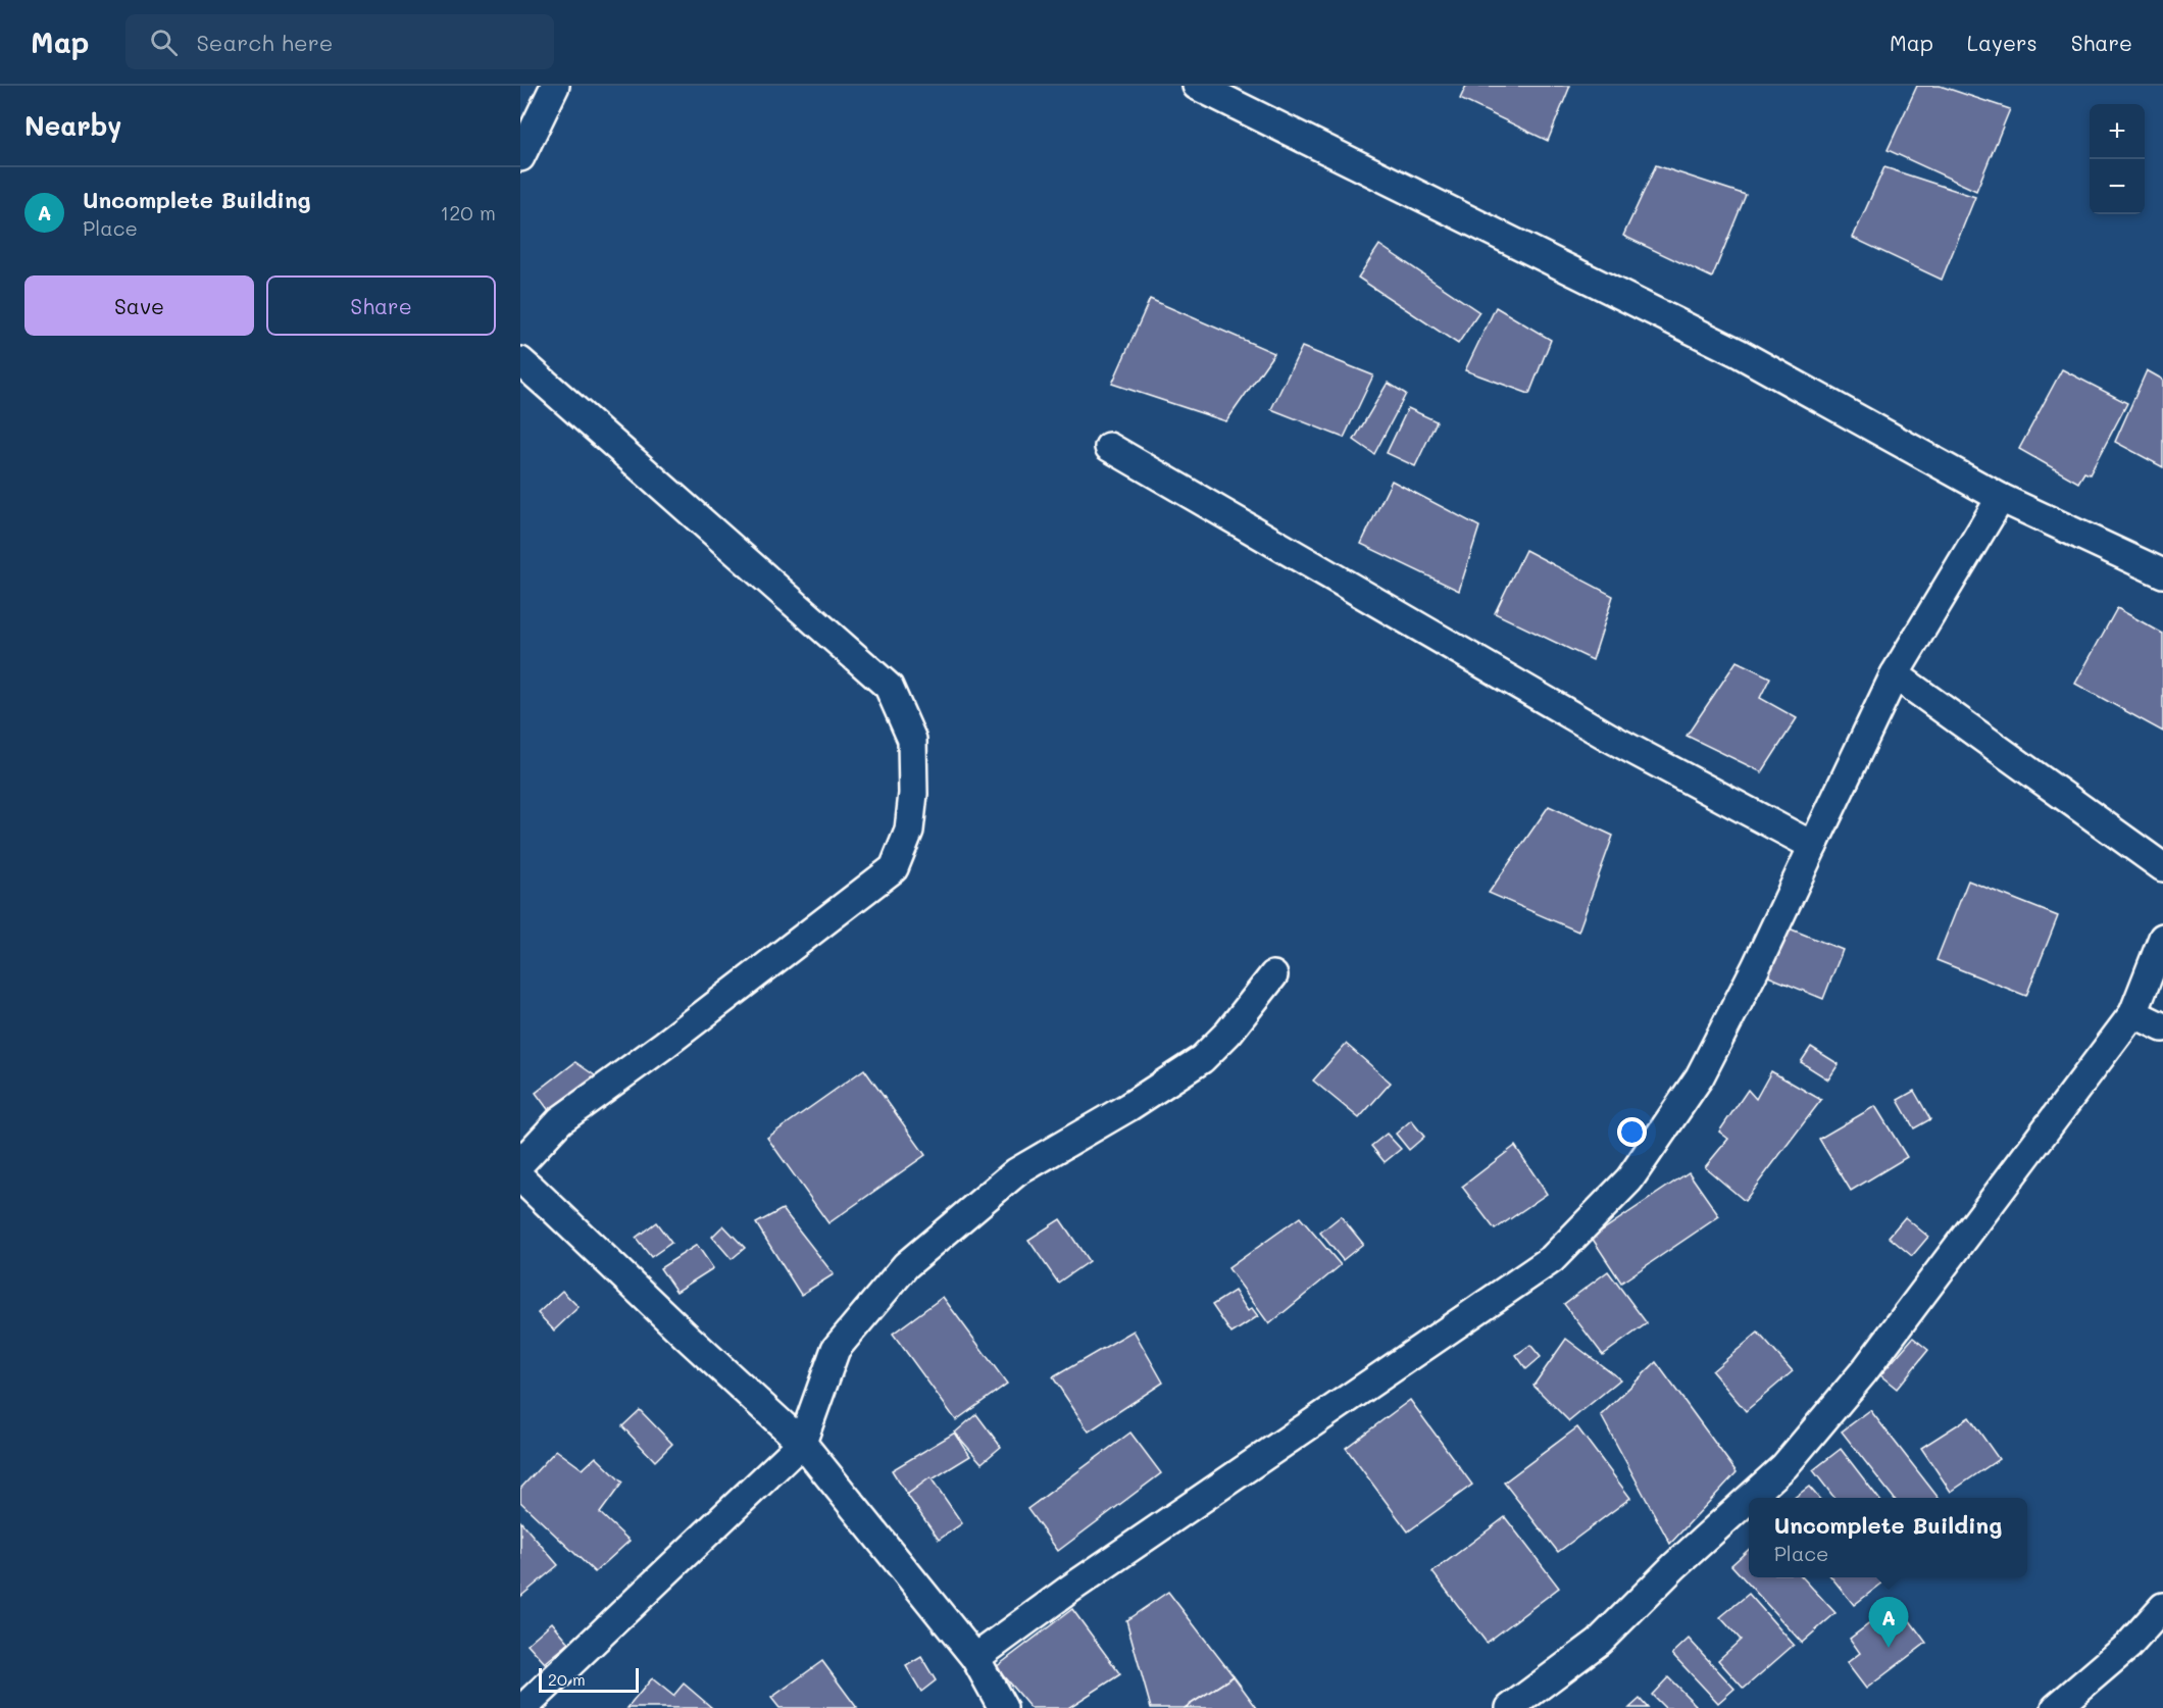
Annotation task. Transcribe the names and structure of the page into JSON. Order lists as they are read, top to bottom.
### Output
{
  "scale_bar": "20 m",
  "page": {
    "header": "Map",
    "search": "Search here",
    "nav": ["Map", "Layers", "Share"],
    "heading": "Nearby",
    "map_buttons": ["+", "−"],
    "list": [
      {
        "mark": "A",
        "name": "Uncomplete Building",
        "note": "Place",
        "value": "120 m"
      }
    ],
    "buttons": ["Save", "Share"],
    "popup": ["Uncomplete Building", "Place"],
    "pins": "A",
    "scale": "20 m"
  }
}
